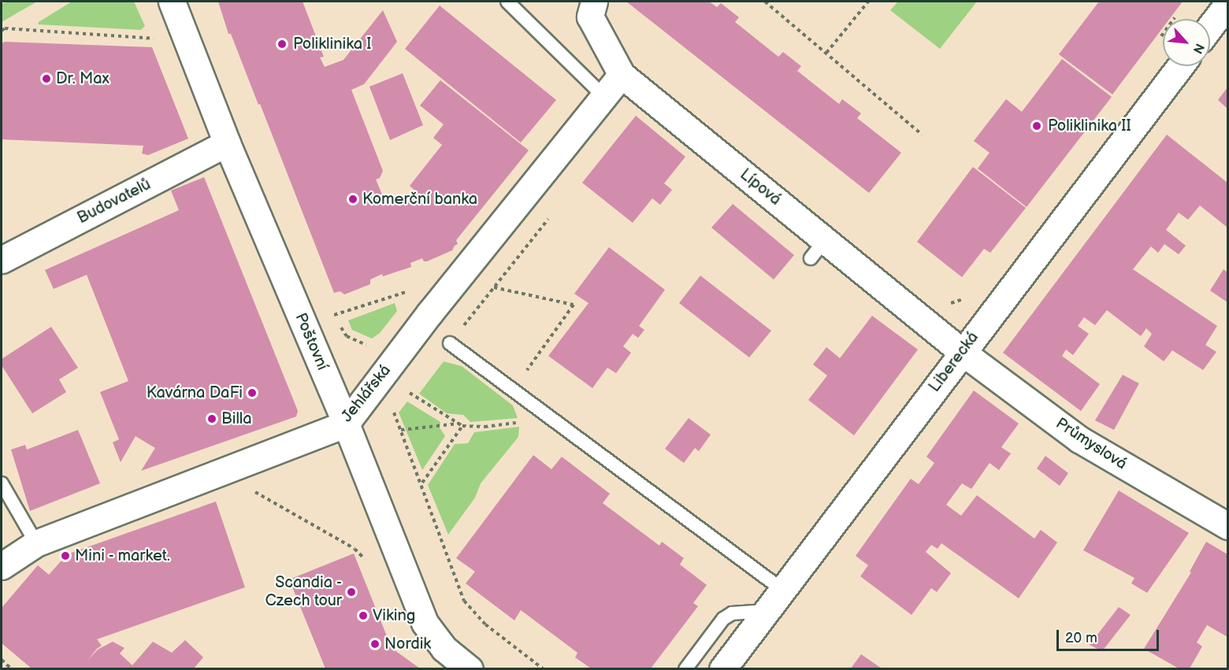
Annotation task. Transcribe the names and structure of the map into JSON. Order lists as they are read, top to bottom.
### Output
{
  "streets": {
    "street": [
      "Lípová",
      "Budovatelů",
      "Poštovní",
      "Liberecká",
      "Jehlářská",
      "Průmyslová"
    ]
  },
  "crossings": [
    ["Lípová", "Liberecká"],
    ["Lípová", "Jehlářská"],
    ["Lípová", "Průmyslová"],
    ["Budovatelů", "Poštovní"],
    ["Poštovní", "Jehlářská"],
    ["Liberecká", "Průmyslová"]
  ],
  "places": [
    "Poliklinika I",
    "Dr. Max",
    "Poliklinika II",
    "Komerční banka",
    "Kavárna DaFi",
    "Billa",
    "Mini - market.",
    "Scandia - Czech tour",
    "Viking",
    "Nordik"
  ],
  "scale_bar": "20 m",
  "north": "bottom right"
}
